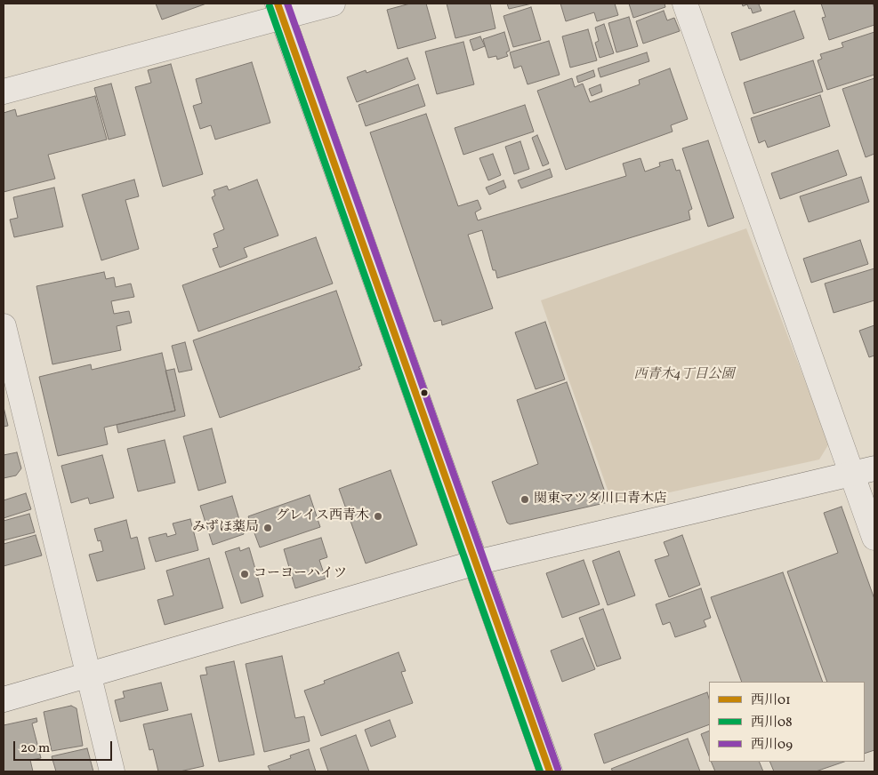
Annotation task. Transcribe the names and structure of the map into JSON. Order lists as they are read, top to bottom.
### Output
{
  "parks": ["西青木4丁目公園"],
  "places": [
    "関東マツダ川口青木店",
    "グレイス西青木",
    "みずほ薬局",
    "コーヨーハイツ"
  ],
  "lines": ["transit line 西川01", "transit line 西川09", "transit line 西川08"],
  "legend": ["西川01", "西川08", "西川09"],
  "scale_bar": "20 m"
}
